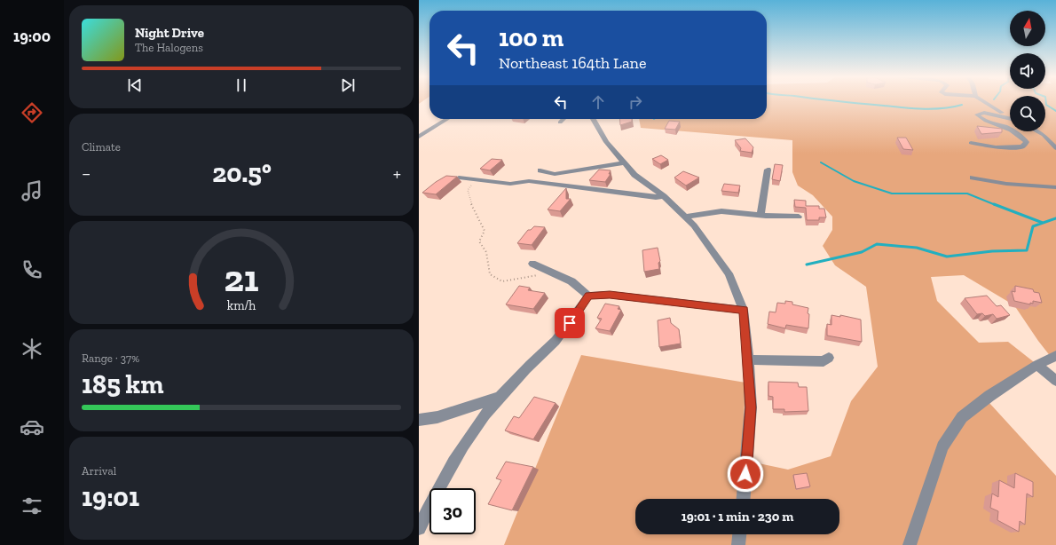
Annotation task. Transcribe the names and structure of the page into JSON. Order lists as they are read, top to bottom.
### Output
{
  "north": "top",
  "page": {
    "tabs": "19:00",
    "turn": ["100 m", "Northeast 164th Lane"],
    "song": ["Night Drive", "The Halogens"],
    "tile": [
      "Climate",
      ["Range · 37%", "185 km"],
      ["Arrival", "19:01"]
    ],
    "heat": ["−", "20.5°", "+"],
    "limit": "30",
    "trip": "19:01 · 1 min · 230 m",
    "gauge": ["21", "km/h"]
  }
}
